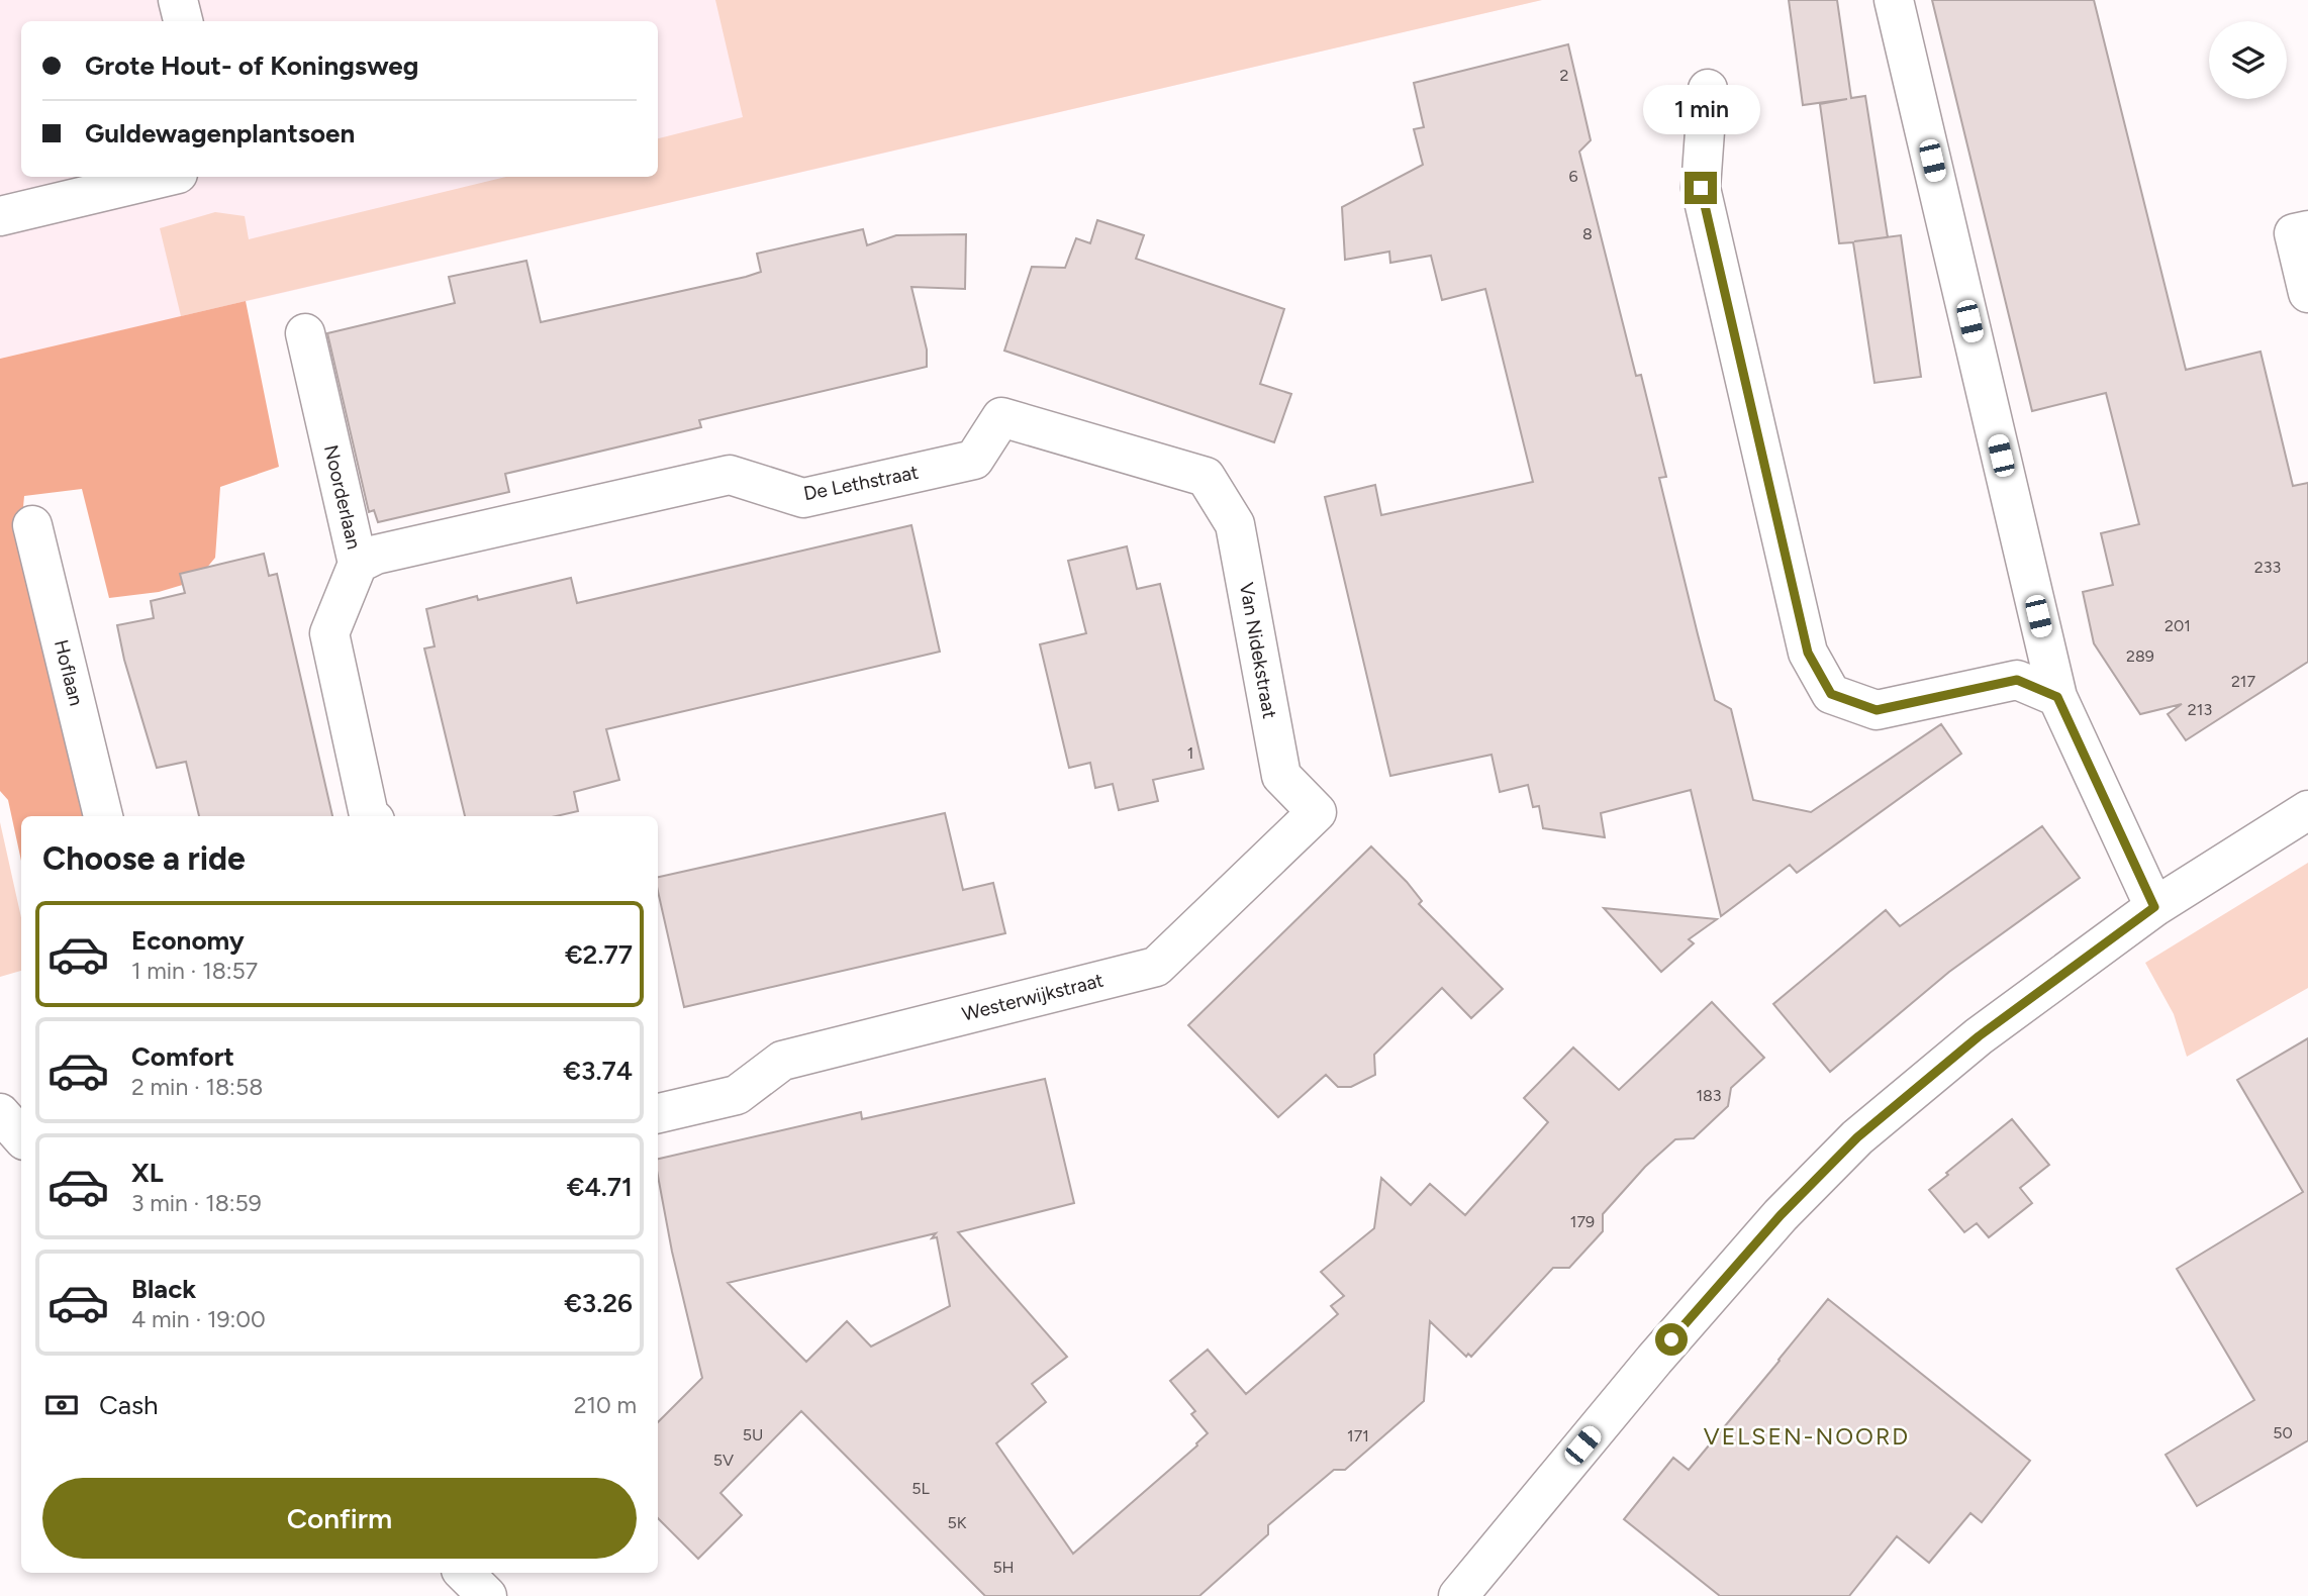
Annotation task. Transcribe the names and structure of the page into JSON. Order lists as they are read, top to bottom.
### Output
{
  "streets": {
    "street": [
      "De Lethstraat",
      "Noorderlaan",
      "Van Nidekstraat",
      "Hoflaan",
      "Westerwijkstraat"
    ]
  },
  "crossings": [
    ["De Lethstraat", "Noorderlaan"],
    ["De Lethstraat", "Van Nidekstraat"],
    ["Van Nidekstraat", "Westerwijkstraat"]
  ],
  "districts": ["VELSEN-NOORD"],
  "house_numbers": [
    "2",
    "6",
    "8",
    "233",
    "201",
    "289",
    "217",
    "213",
    "1",
    "183",
    "179",
    "50",
    "5U",
    "171",
    "5V",
    "5L",
    "5K",
    "5H"
  ],
  "page": {
    "banner": ["Grote Hout- of Koningsweg", "Guldewagenplantsoen"],
    "bubble": "1 min",
    "heading": "Choose a ride",
    "list": [
      {
        "name": "Economy",
        "note": "1 min · 18:57",
        "value": "€2.77"
      },
      {
        "name": "Comfort",
        "note": "2 min · 18:58",
        "value": "€3.74"
      },
      {
        "name": "XL",
        "note": "3 min · 18:59",
        "value": "€4.71"
      },
      {
        "name": "Black",
        "note": "4 min · 19:00",
        "value": "€3.26"
      }
    ],
    "pay": ["Cash", "210 m"],
    "buttons": "Confirm"
  }
}
